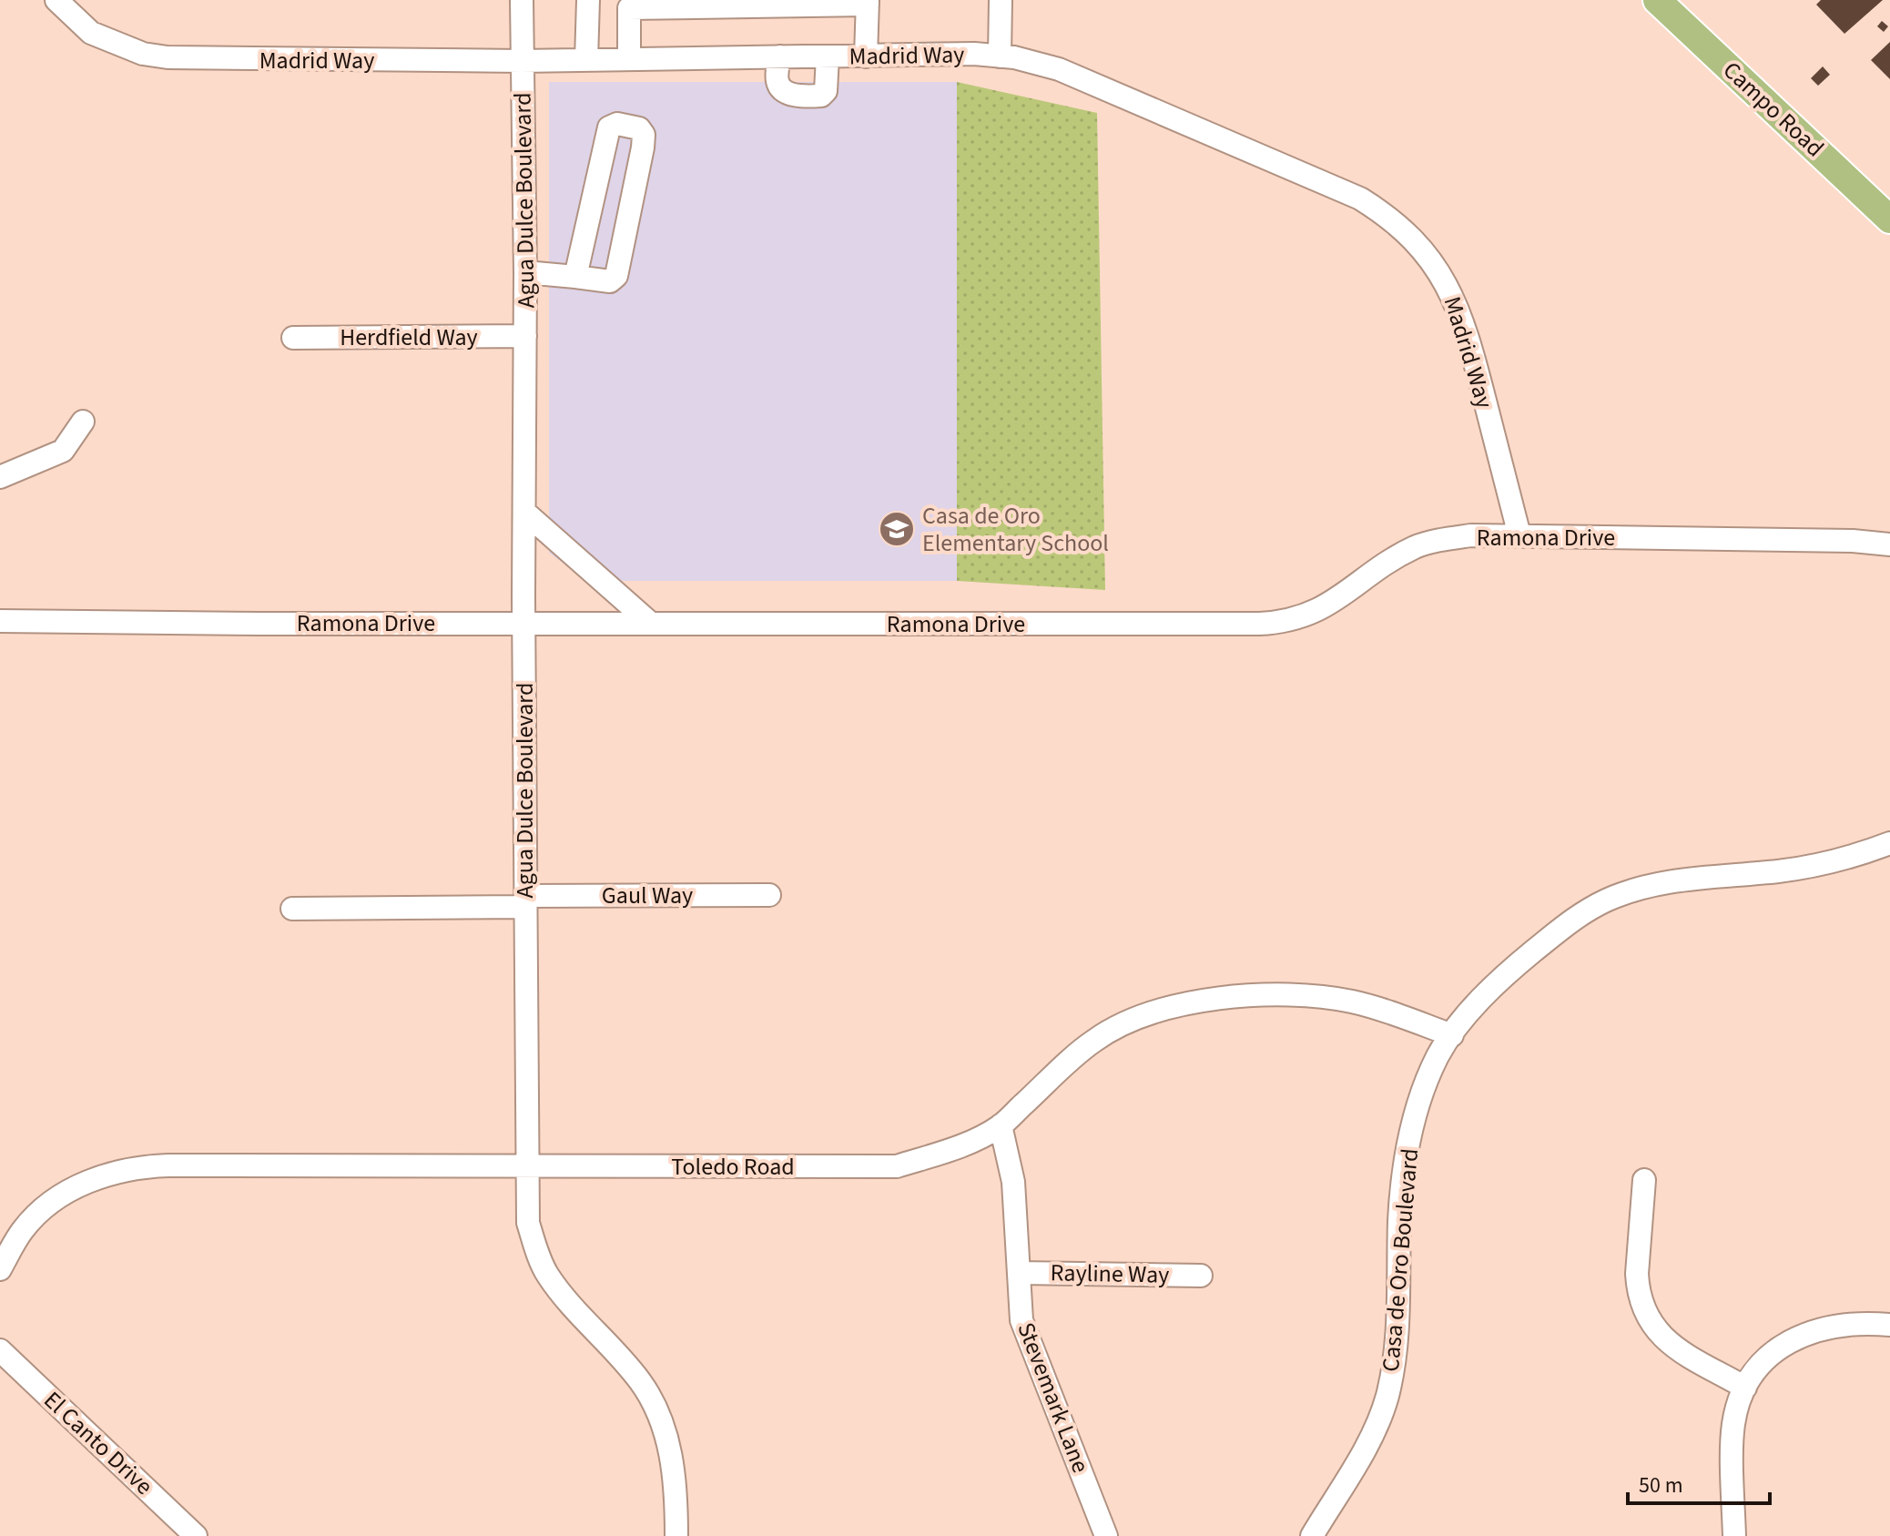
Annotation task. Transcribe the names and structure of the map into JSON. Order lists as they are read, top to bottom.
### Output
{
  "streets": {
    "main road": ["Campo Road"],
    "street": [
      "Madrid Way",
      "Agua Dulce Boulevard",
      "Herdfield Way",
      "Ramona Drive",
      "Gaul Way",
      "Toledo Road",
      "Casa de Oro Boulevard",
      "Rayline Way",
      "Stevemark Lane",
      "El Canto Drive"
    ]
  },
  "crossings": [
    ["Madrid Way", "Agua Dulce Boulevard"],
    ["Madrid Way", "Ramona Drive"],
    ["Agua Dulce Boulevard", "Herdfield Way"],
    ["Agua Dulce Boulevard", "Ramona Drive"],
    ["Agua Dulce Boulevard", "Gaul Way"],
    ["Agua Dulce Boulevard", "Toledo Road"],
    ["Toledo Road", "Casa de Oro Boulevard"],
    ["Toledo Road", "Stevemark Lane"],
    ["Rayline Way", "Stevemark Lane"]
  ],
  "places": {
    "school or university": ["Casa de Oro Elementary School"]
  },
  "scale_bar": "50 m"
}
